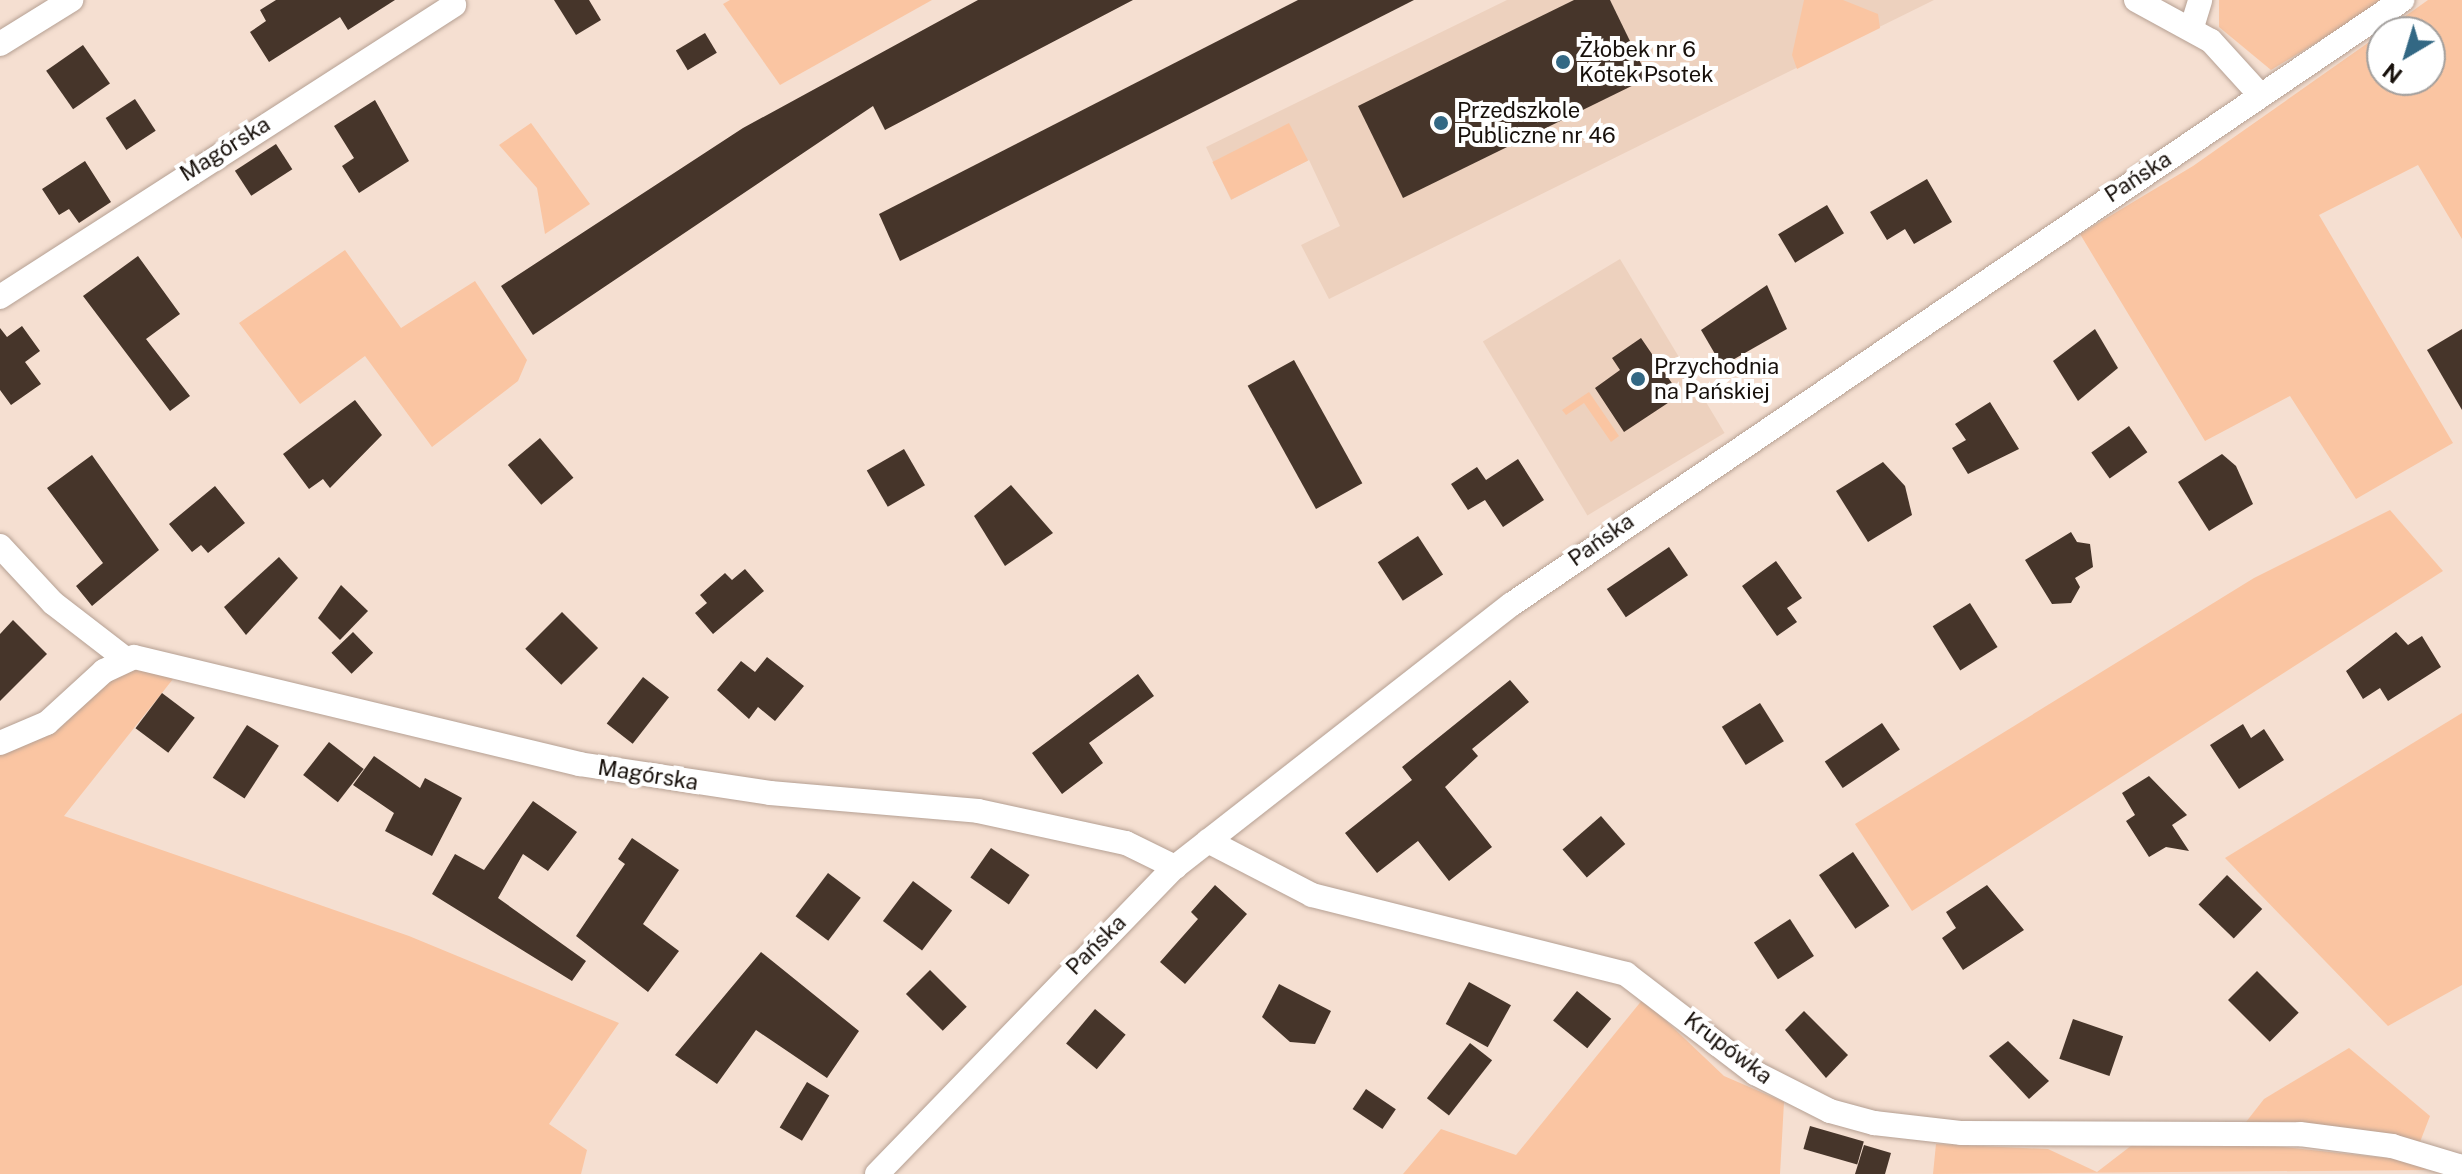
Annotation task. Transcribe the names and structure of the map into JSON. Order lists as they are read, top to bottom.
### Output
{
  "streets": {
    "street": ["Magórska", "Pańska", "Krupówka"]
  },
  "crossings": [
    ["Magórska", "Pańska"],
    ["Pańska", "Krupówka"]
  ],
  "places": ["Żłobek nr 6 Kotek Psotek", "Przedszkole Publiczne nr 46", "Przychodnia na Pańskiej"],
  "north": "bottom left"
}
